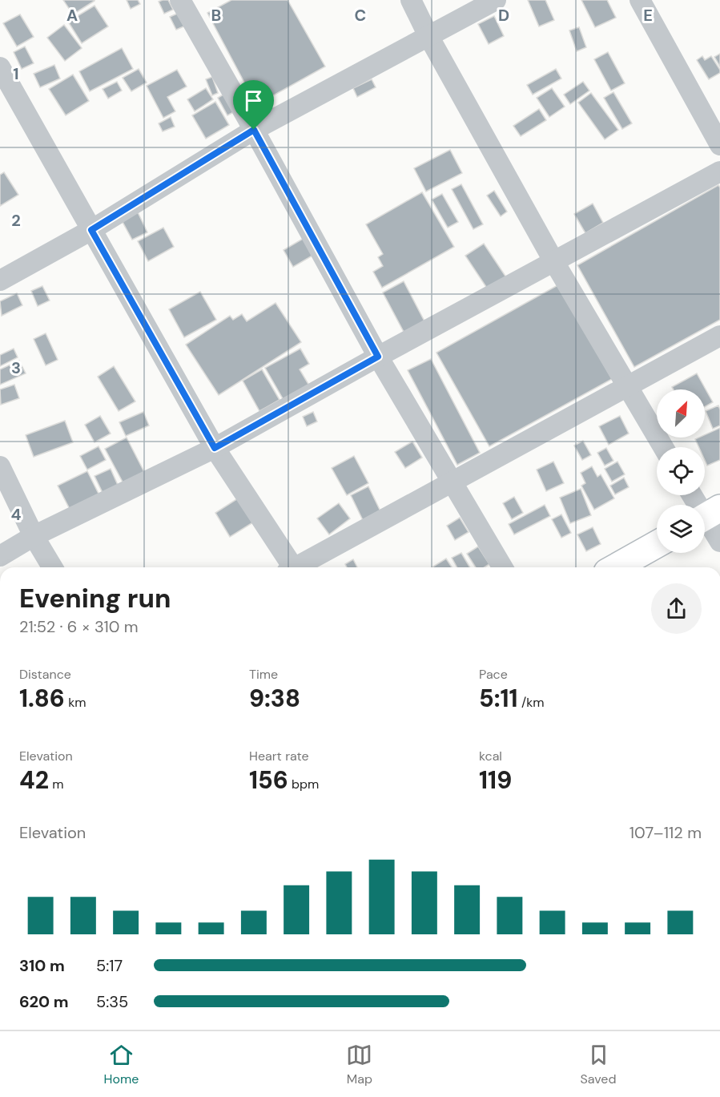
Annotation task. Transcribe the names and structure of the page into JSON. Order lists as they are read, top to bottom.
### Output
{
  "north": "top right",
  "page": {
    "heading": ["Evening run", "21:52 · 6 × 310 m"],
    "stats": [
      ["Distance", "1.86 km"],
      ["Time", "9:38"],
      ["Pace", "5:11 /km"],
      ["Elevation", "42 m"],
      ["Heart rate", "156 bpm"],
      ["kcal", "119"]
    ],
    "chart": ["Elevation", "107–112 m"],
    "list": [
      {
        "name": "310 m",
        "note": "5:17"
      },
      {
        "name": "620 m",
        "note": "5:35"
      }
    ],
    "tabs": ["Home", "Map", "Saved"]
  },
  "grid": {
    "columns": [
      "A",
      "B",
      "C",
      "D",
      "E"
    ],
    "rows": [
      "1",
      "2",
      "3",
      "4"
    ]
  }
}
